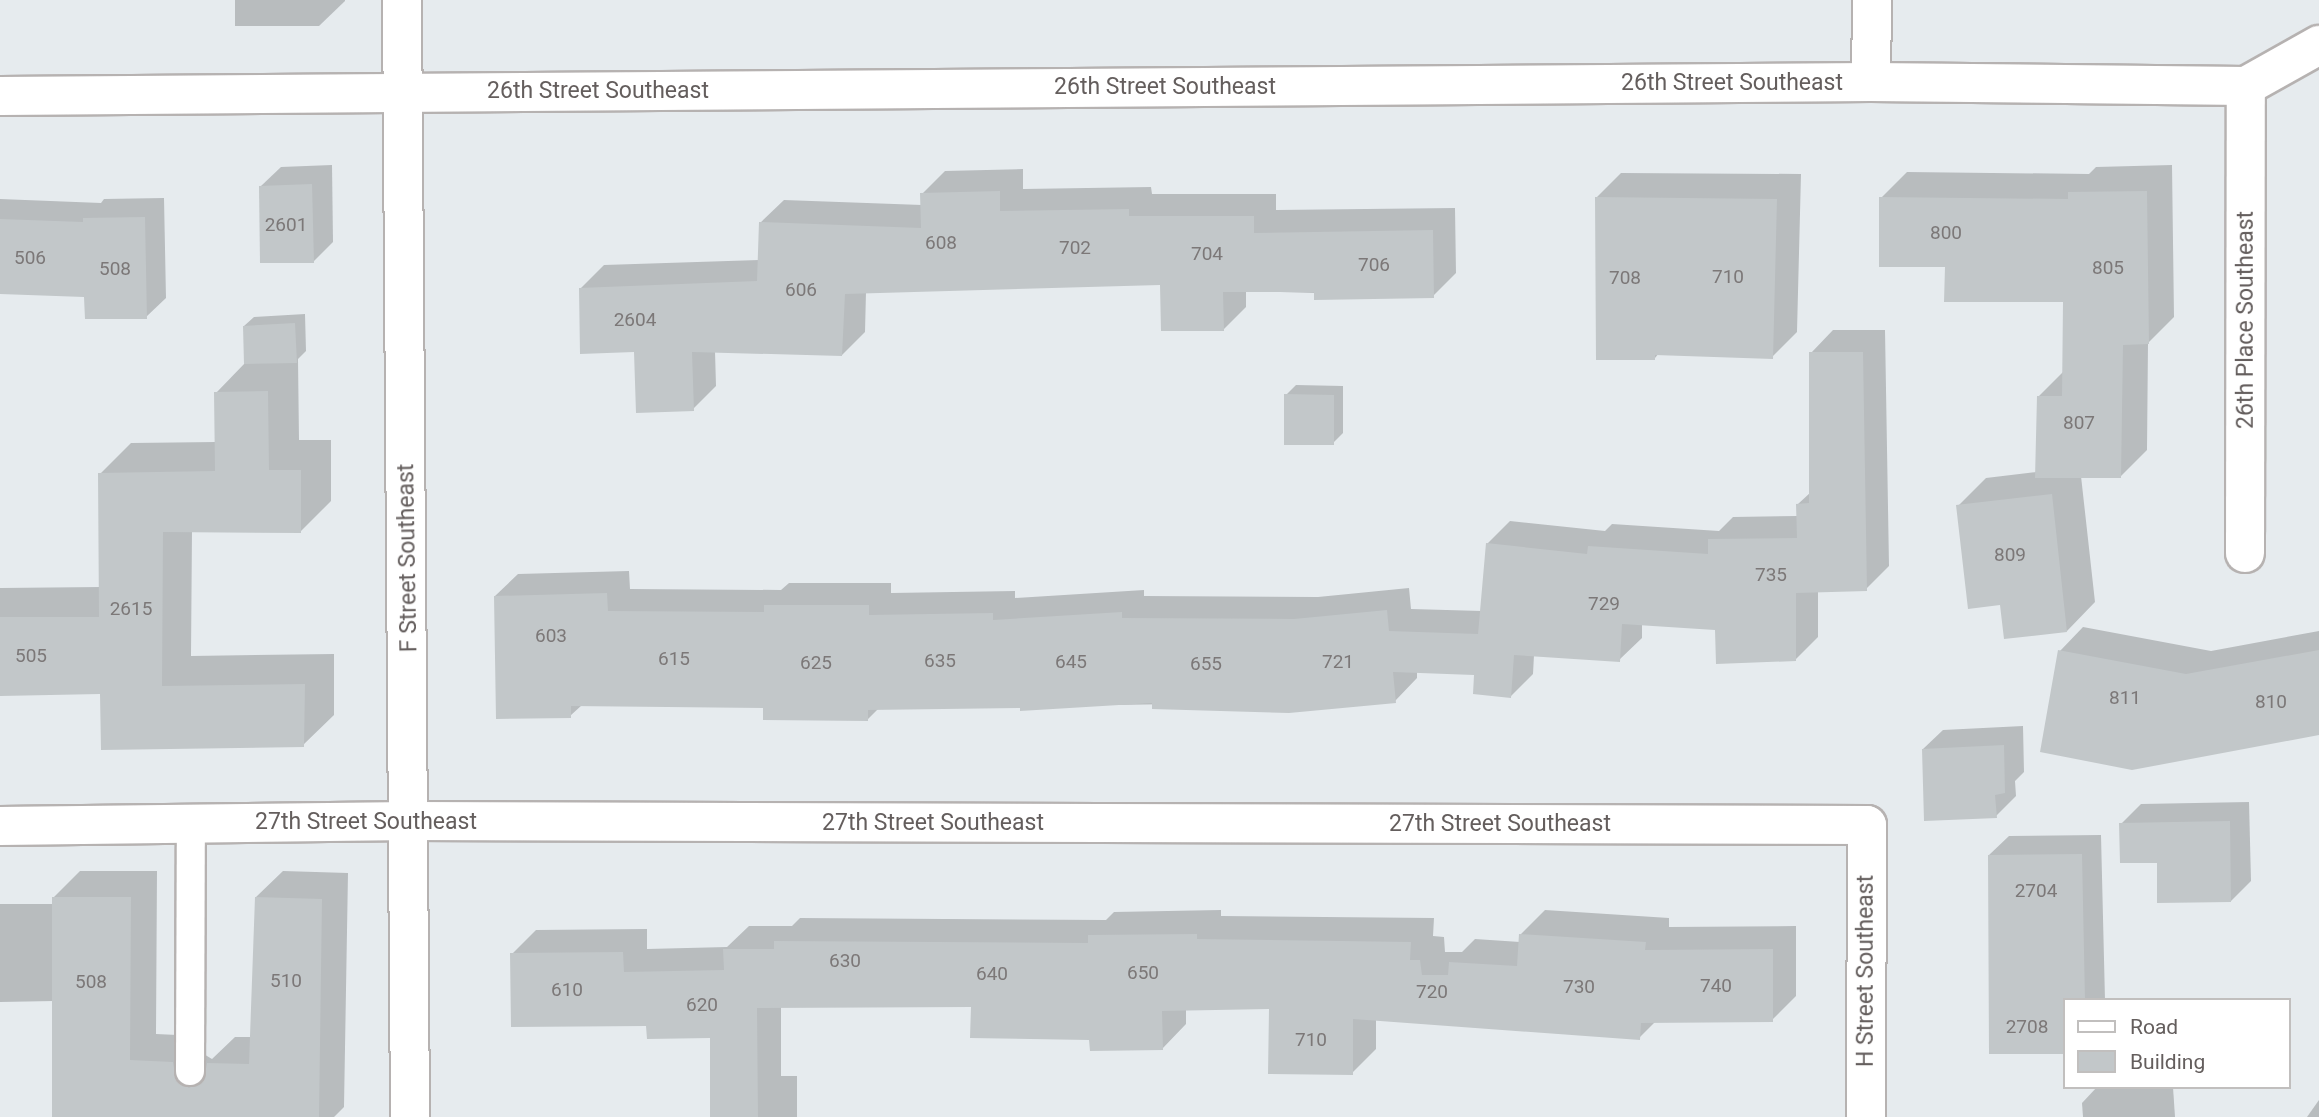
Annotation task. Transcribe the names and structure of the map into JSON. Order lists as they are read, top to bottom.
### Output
{
  "streets": {
    "street": [
      "26th Street Southeast",
      "26th Place Southeast",
      "F Street Southeast",
      "27th Street Southeast",
      "H Street Southeast"
    ]
  },
  "crossings": [
    ["26th Street Southeast", "26th Place Southeast"],
    ["26th Street Southeast", "F Street Southeast"],
    ["F Street Southeast", "27th Street Southeast"],
    ["27th Street Southeast", "H Street Southeast"]
  ],
  "house_numbers": [
    "2601",
    "800",
    "608",
    "702",
    "704",
    "506",
    "706",
    "805",
    "508",
    "710",
    "708",
    "606",
    "2604",
    "807",
    "809",
    "735",
    "729",
    "2615",
    "603",
    "505",
    "615",
    "635",
    "645",
    "721",
    "625",
    "655",
    "811",
    "810",
    "2704",
    "630",
    "650",
    "640",
    "510",
    "508",
    "740",
    "730",
    "610",
    "720",
    "620",
    "2708",
    "710"
  ],
  "legend": ["Road", "Building"]
}
